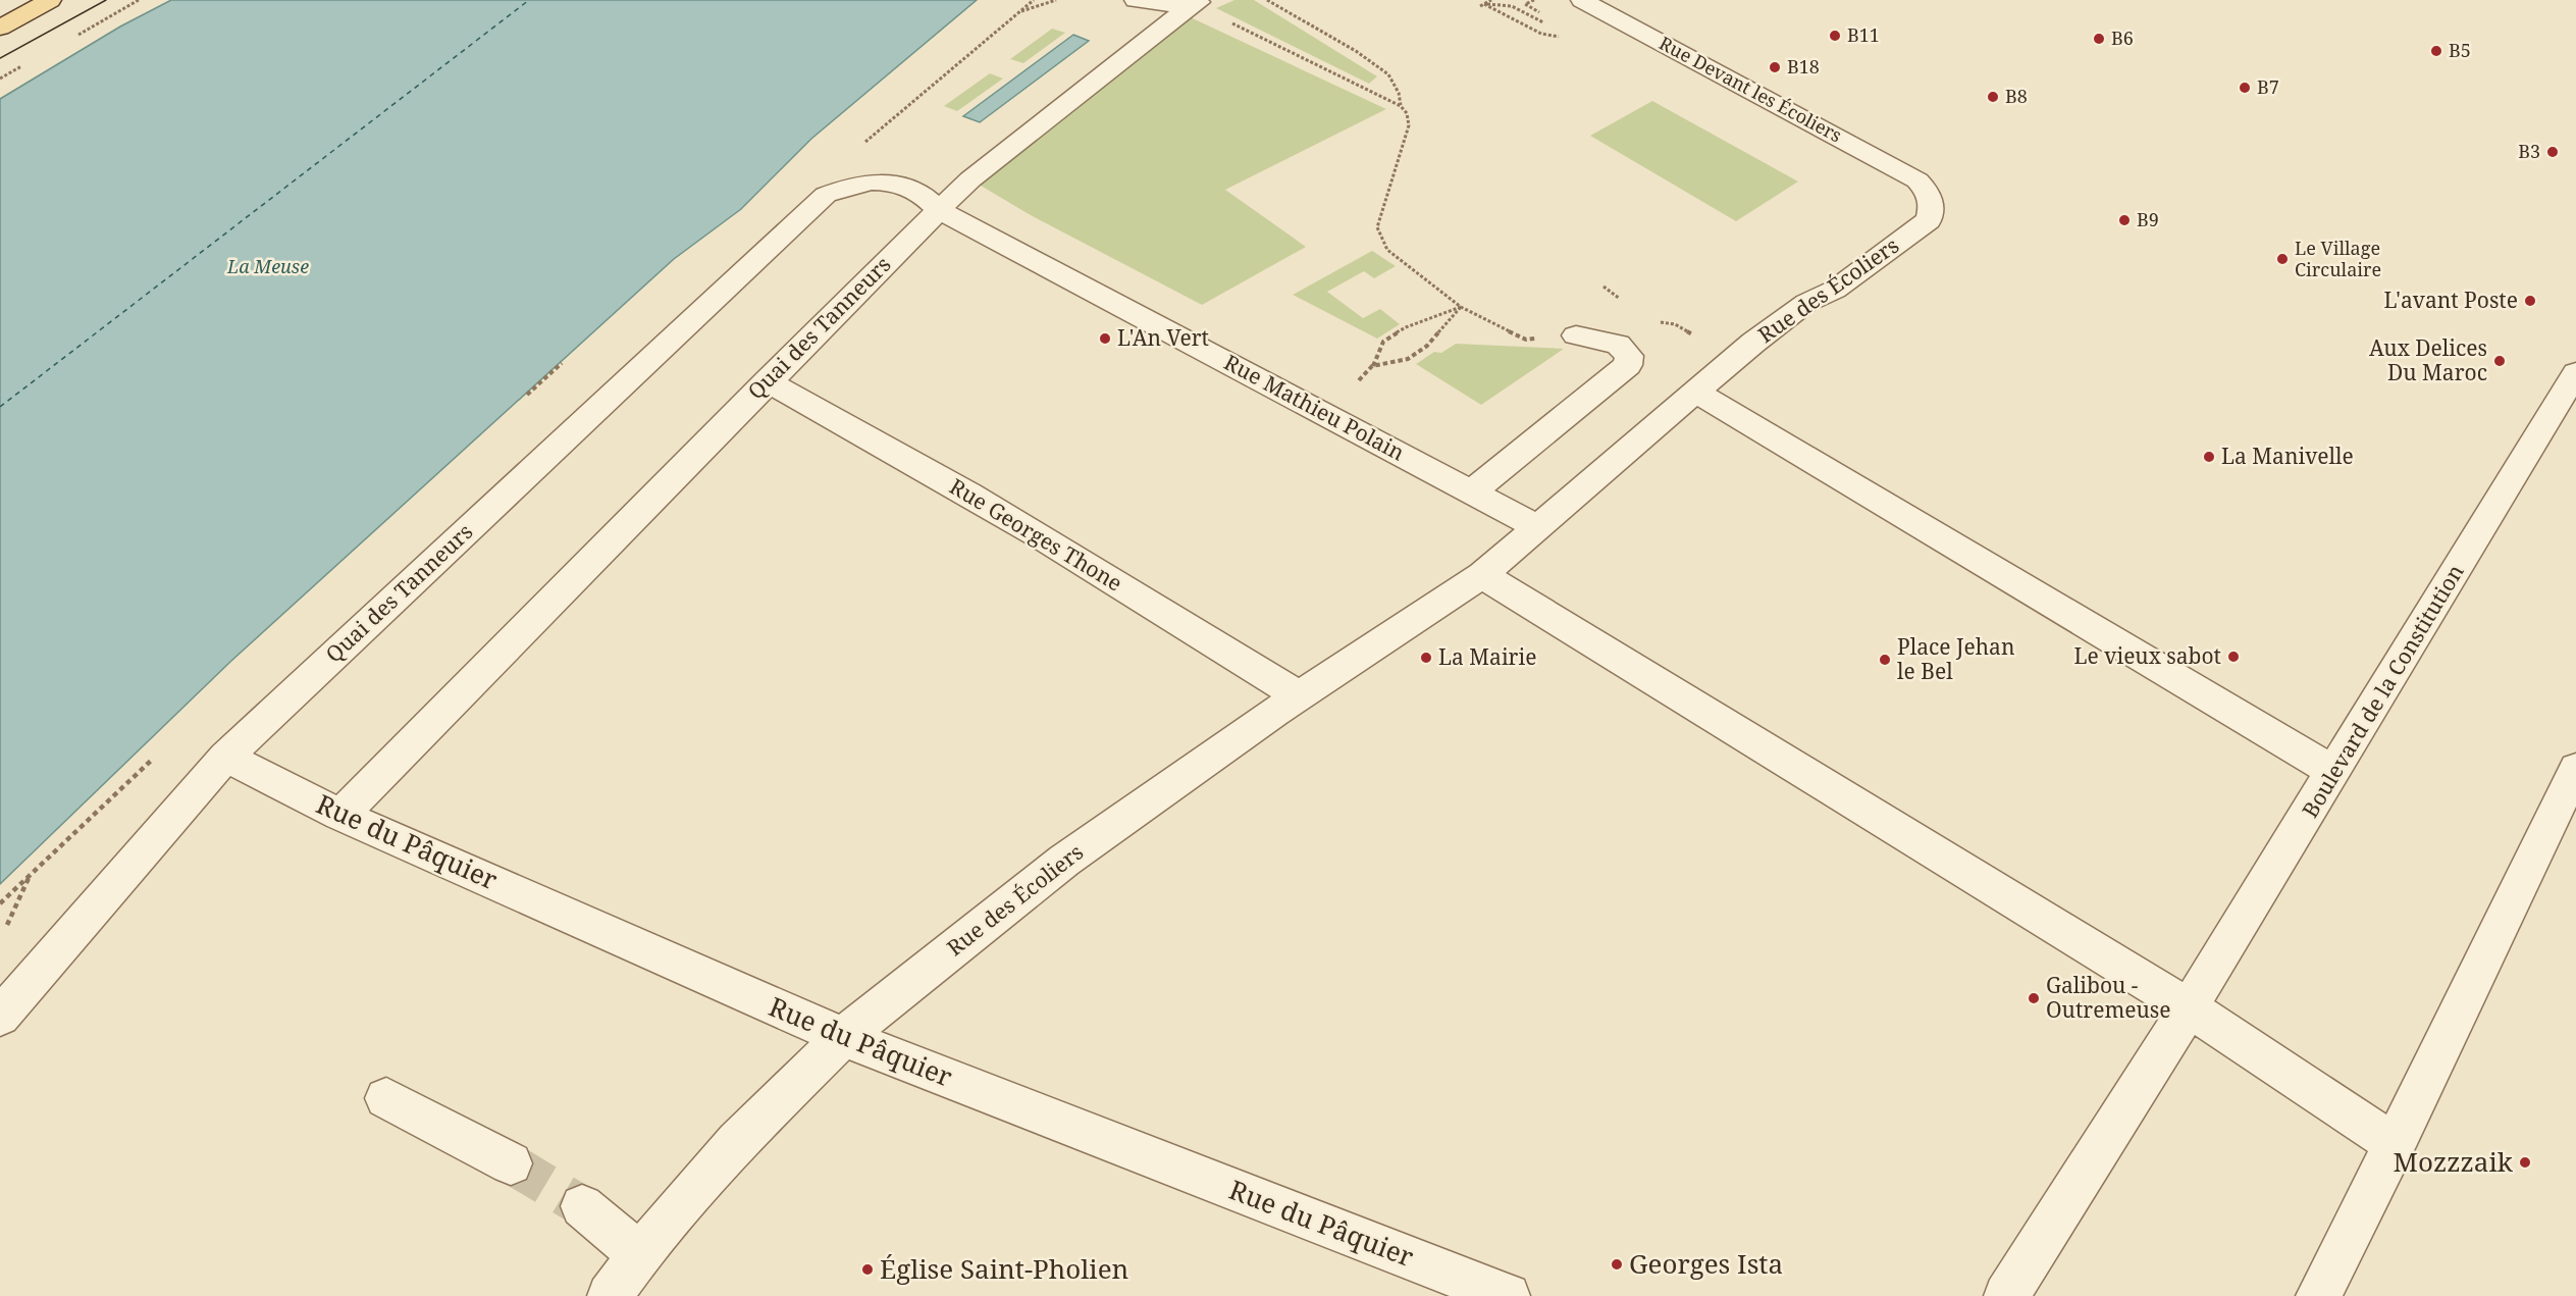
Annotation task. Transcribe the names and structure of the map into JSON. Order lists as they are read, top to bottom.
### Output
{
  "streets": {
    "street": [
      "Rue Devant les Écoliers",
      "Rue des Écoliers",
      "Quai des Tanneurs",
      "Rue Mathieu Polain",
      "Rue Georges Thone",
      "Boulevard de la Constitution",
      "Rue du Pâquier"
    ]
  },
  "crossings": [
    ["Rue Devant les Écoliers", "Rue des Écoliers"],
    ["Rue des Écoliers", "Rue Georges Thone"],
    ["Rue des Écoliers", "Rue du Pâquier"],
    ["Quai des Tanneurs", "Rue Mathieu Polain"],
    ["Quai des Tanneurs", "Rue Georges Thone"],
    ["Quai des Tanneurs", "Rue du Pâquier"]
  ],
  "water": ["La Meuse"],
  "places": [
    "B11",
    "B6",
    "B5",
    "B18",
    "B7",
    "B8",
    "B3",
    "B9",
    "Le Village Circulaire",
    "L'avant Poste",
    "L'An Vert",
    "Aux Delices Du Maroc",
    "La Manivelle",
    "Le vieux sabot",
    "La Mairie",
    "Place Jehan le Bel",
    "Galibou - Outremeuse",
    "Mozzzaik",
    "Georges Ista",
    "Église Saint-Pholien"
  ]
}
